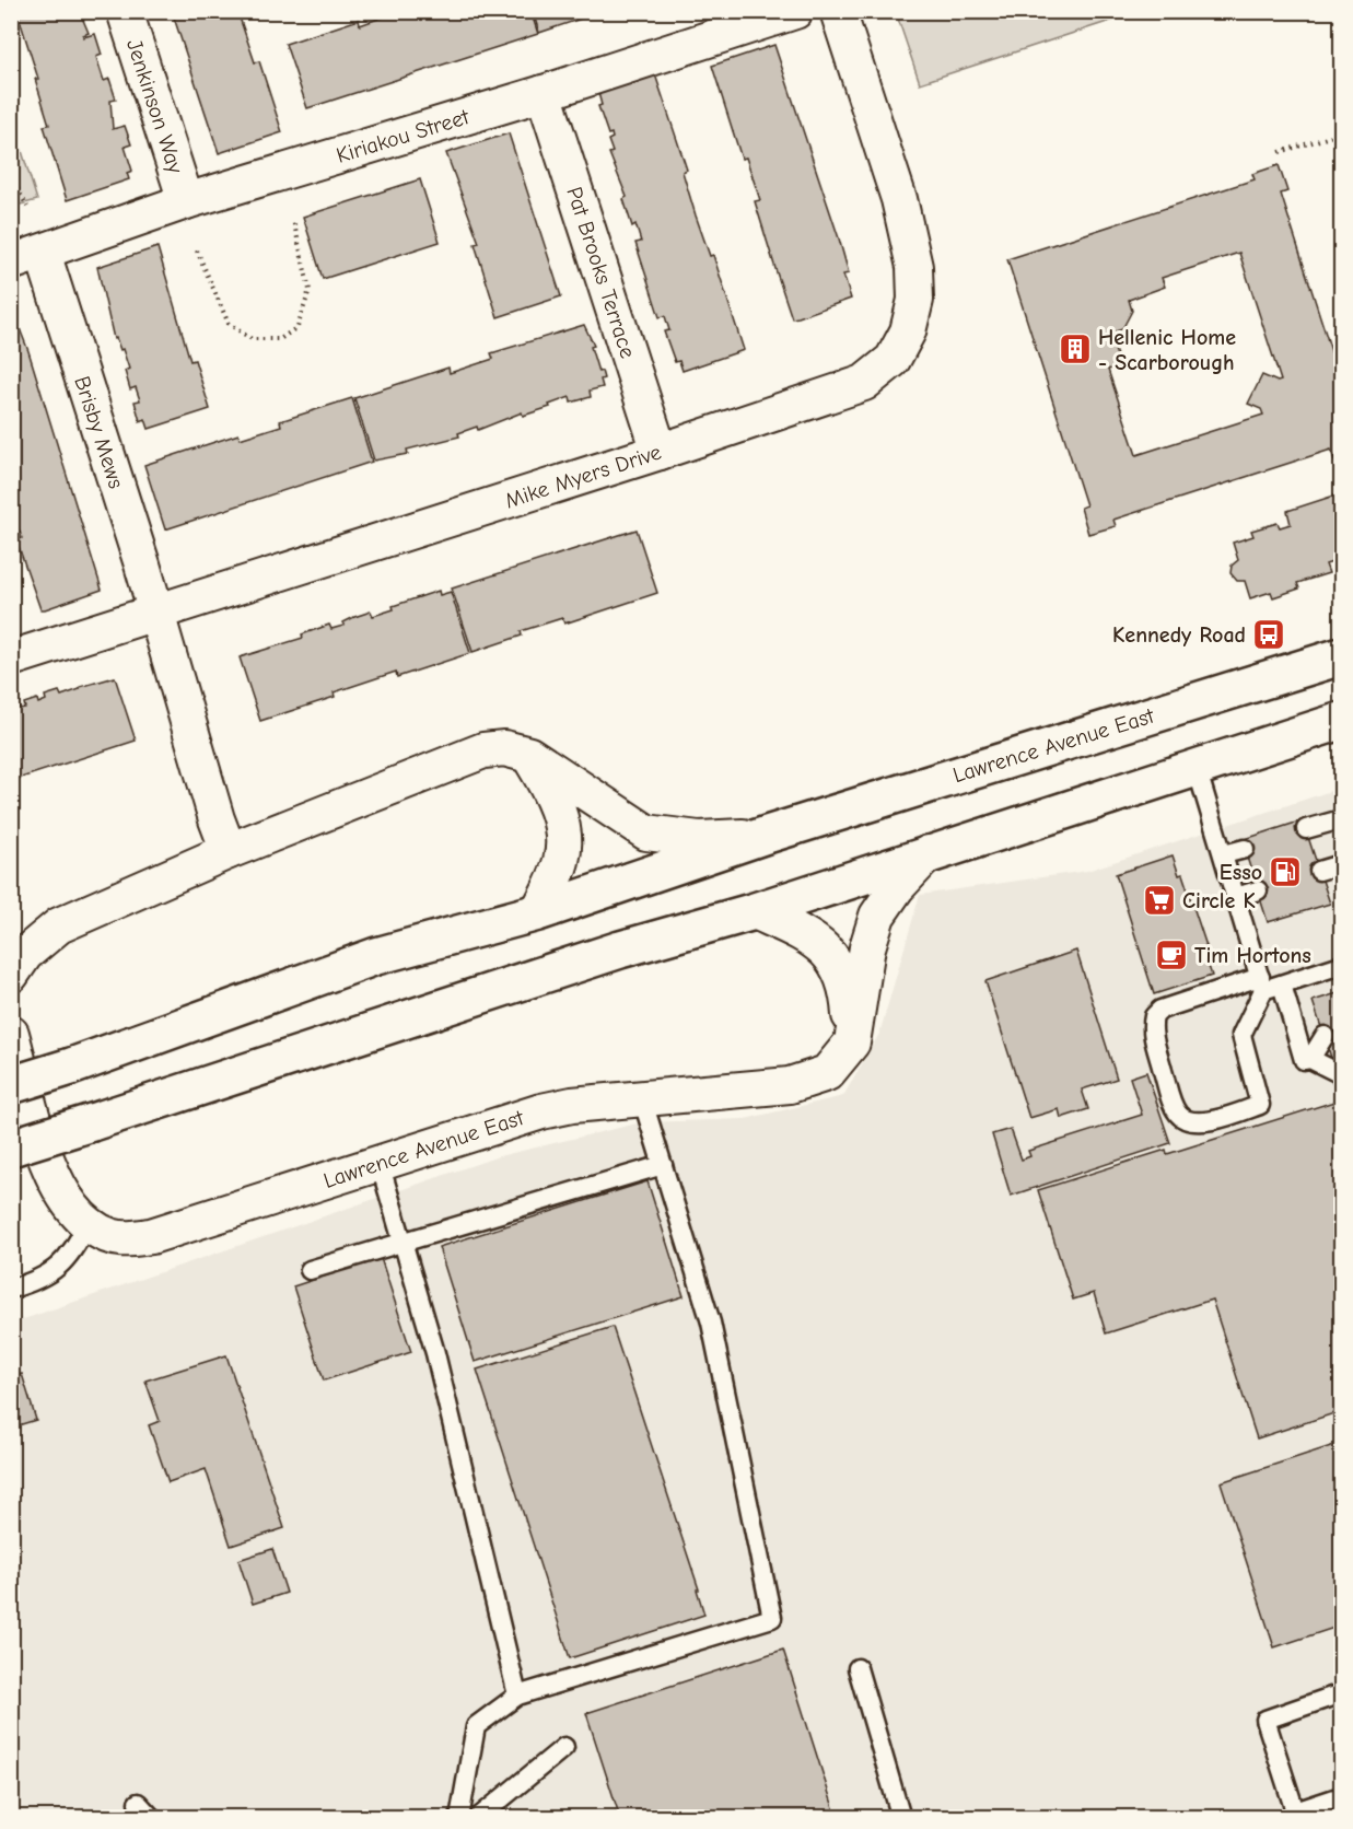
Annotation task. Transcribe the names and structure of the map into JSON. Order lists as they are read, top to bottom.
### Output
{
  "streets": {
    "main road": ["Lawrence Avenue East"],
    "street": [
      "Jenkinson Way",
      "Kiriakou Street",
      "Pat Brooks Terrace",
      "Brisby Mews",
      "Mike Myers Drive"
    ]
  },
  "crossings": [
    ["Jenkinson Way", "Kiriakou Street"],
    ["Kiriakou Street", "Pat Brooks Terrace"],
    ["Kiriakou Street", "Brisby Mews"],
    ["Pat Brooks Terrace", "Mike Myers Drive"],
    ["Brisby Mews", "Mike Myers Drive"]
  ],
  "places": {
    "building": ["Hellenic Home - Scarborough"],
    "bus stop": ["Kennedy Road"],
    "fuel station": ["Esso"],
    "supermarket": ["Circle K"],
    "cafe": ["Tim Hortons"]
  }
}
